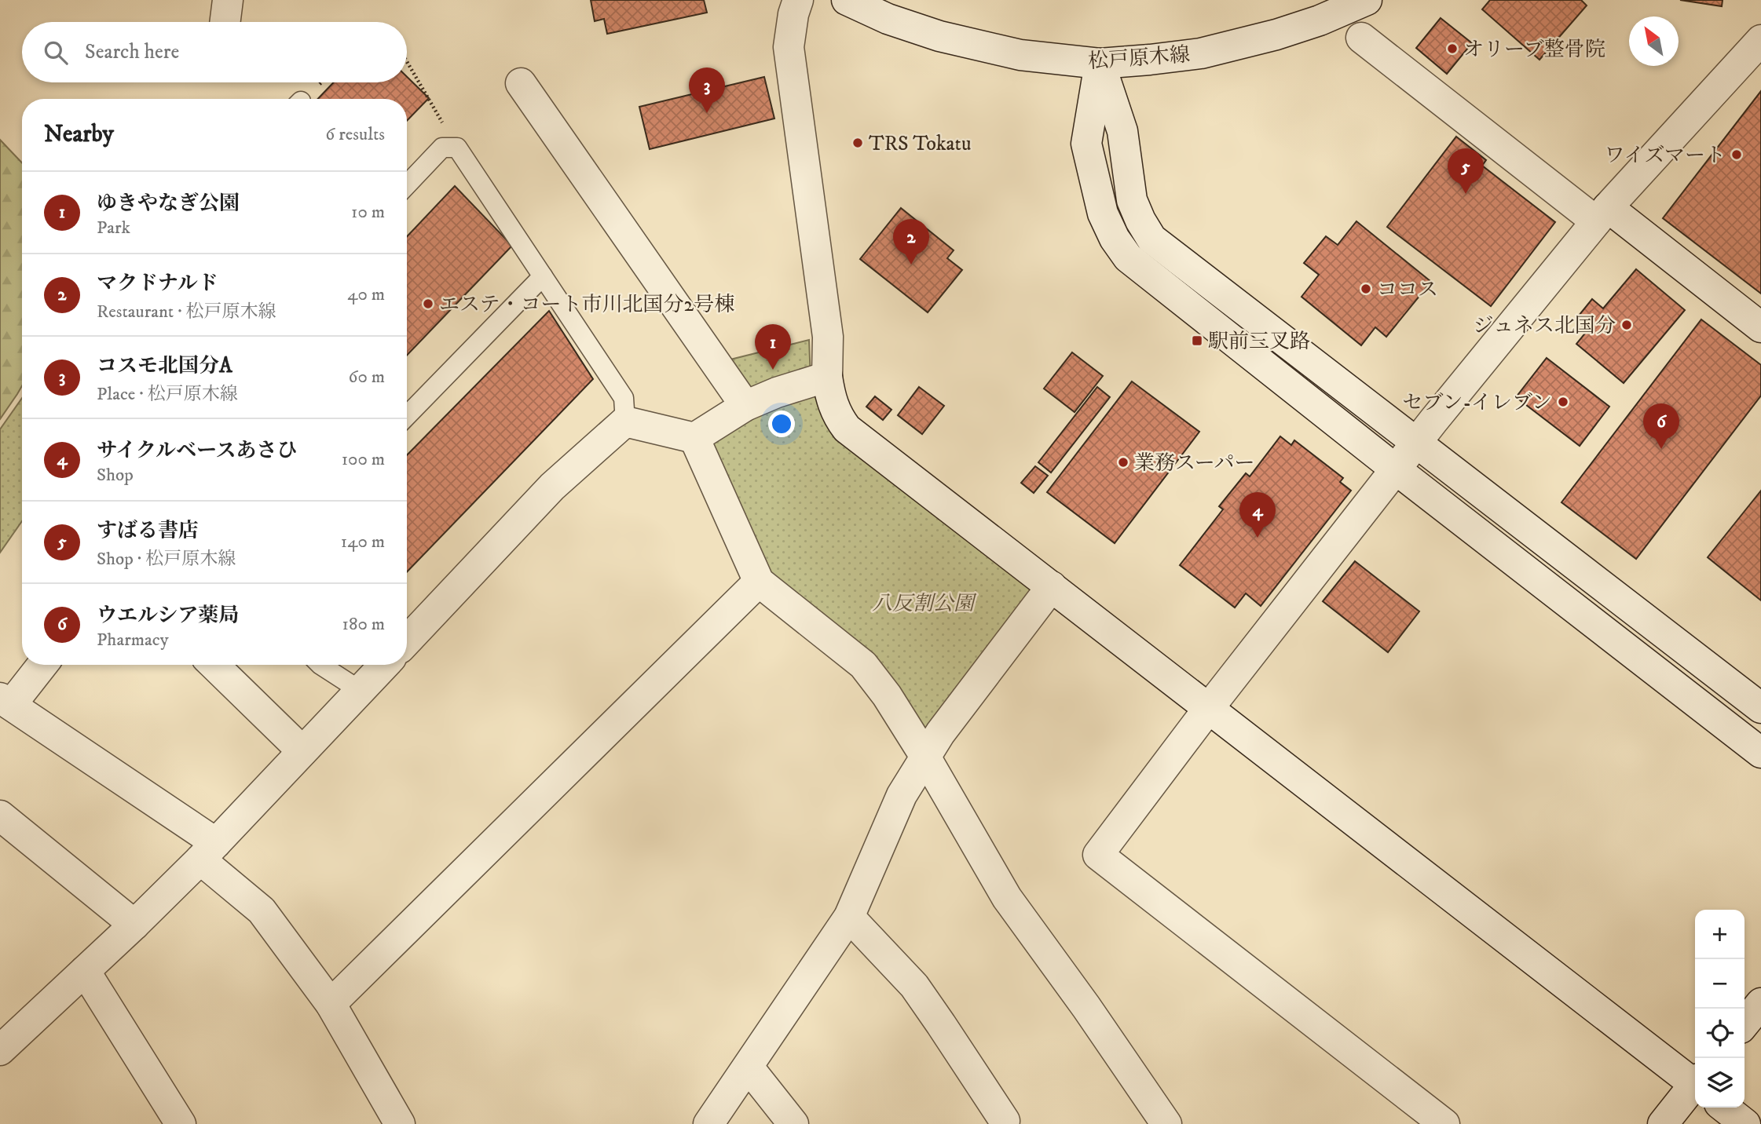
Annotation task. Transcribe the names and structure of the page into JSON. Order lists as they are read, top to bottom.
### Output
{
  "streets": {
    "street": ["松戸原木線"]
  },
  "parks": ["八反割公園"],
  "places": {
    "other": [
      "オリーブ整骨院",
      "TRS Tokatu",
      "ワイズマート",
      "ココス",
      "エステ・コート市川北国分2号棟",
      "ジュネス北国分",
      "セブン-イレブン",
      "業務スーパー"
    ],
    "transit": ["駅前三叉路"]
  },
  "north": "top left",
  "page": {
    "search": "Search here",
    "pins": [
      "3",
      "5",
      "2",
      "1",
      "6",
      "4"
    ],
    "heading": ["Nearby", "6 results"],
    "list": [
      {
        "mark": "1",
        "name": "ゆきやなぎ公園",
        "note": "Park",
        "value": "10 m"
      },
      {
        "mark": "2",
        "name": "マクドナルド",
        "note": "Restaurant · 松戸原木線",
        "value": "40 m"
      },
      {
        "mark": "3",
        "name": "コスモ北国分A",
        "note": "Place · 松戸原木線",
        "value": "60 m"
      },
      {
        "mark": "4",
        "name": "サイクルベースあさひ",
        "note": "Shop",
        "value": "100 m"
      },
      {
        "mark": "5",
        "name": "すばる書店",
        "note": "Shop · 松戸原木線",
        "value": "140 m"
      },
      {
        "mark": "6",
        "name": "ウエルシア薬局",
        "note": "Pharmacy",
        "value": "180 m"
      }
    ],
    "map_buttons": ["+", "−"]
  }
}
